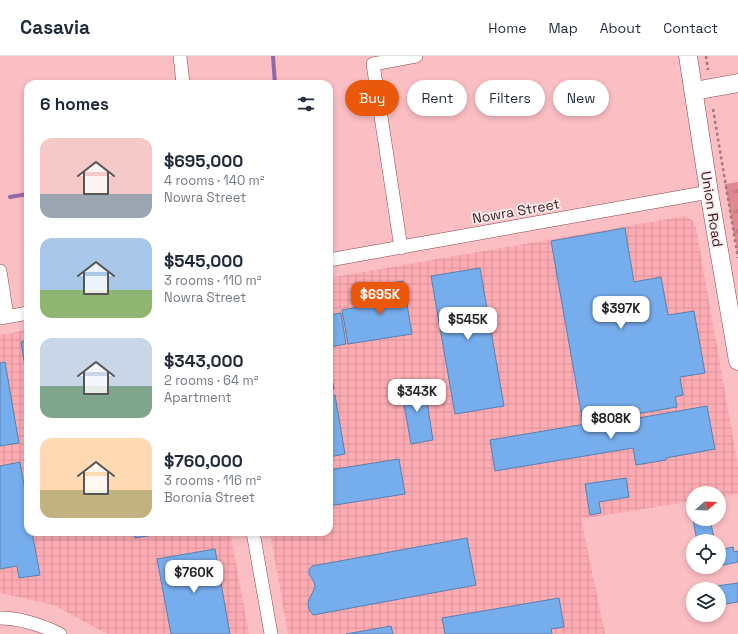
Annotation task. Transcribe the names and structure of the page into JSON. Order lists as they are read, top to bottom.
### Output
{
  "streets": {
    "main road": ["Union Road"],
    "street": ["Nowra Street"]
  },
  "crossings": [
    ["Union Road", "Nowra Street"]
  ],
  "north": "right",
  "page": {
    "header": "Casavia",
    "nav": [
      "Home",
      "Map",
      "About",
      "Contact"
    ],
    "chip": [
      "Buy",
      "Rent",
      "Filters",
      "New"
    ],
    "heading": "6 homes",
    "list": [
      {
        "name": "$695,000",
        "note": "4 rooms · 140 m² · Nowra Street"
      },
      {
        "name": "$545,000",
        "note": "3 rooms · 110 m² · Nowra Street"
      },
      {
        "name": "$343,000",
        "note": "2 rooms · 64 m² · Apartment"
      },
      {
        "name": "$760,000",
        "note": "3 rooms · 116 m² · Boronia Street"
      }
    ],
    "price": [
      "$695K",
      "$397K",
      "$545K",
      "$343K",
      "$808K",
      "$760K"
    ]
  }
}
